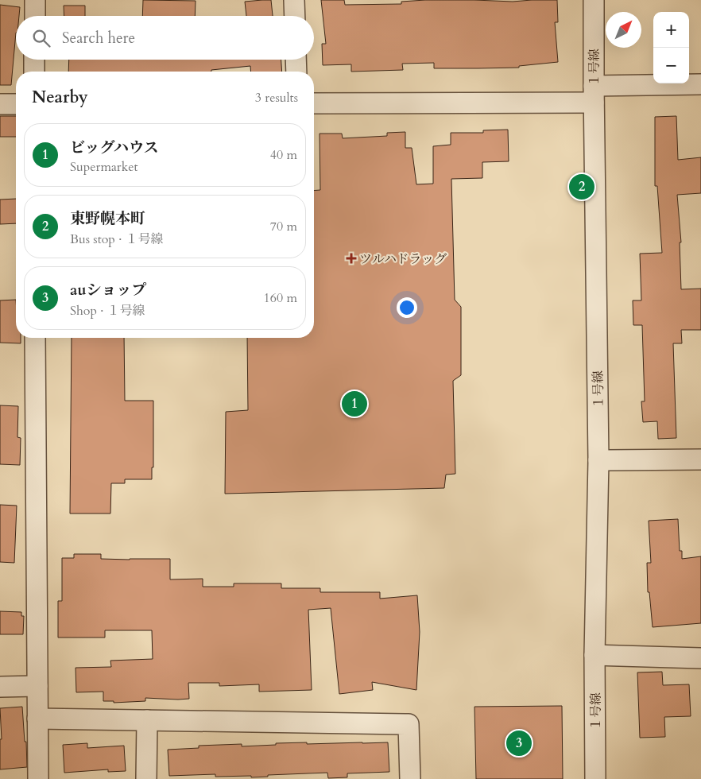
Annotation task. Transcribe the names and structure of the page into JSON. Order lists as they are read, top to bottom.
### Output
{
  "streets": {
    "street": ["１号線"]
  },
  "places": {
    "health": ["ツルハドラッグ"]
  },
  "north": "top right",
  "page": {
    "map_buttons": ["+", "−"],
    "search": "Search here",
    "heading": ["Nearby", "3 results"],
    "list": [
      {
        "mark": "1",
        "name": "ビッグハウス",
        "note": "Supermarket",
        "value": "40 m"
      },
      {
        "mark": "2",
        "name": "東野幌本町",
        "note": "Bus stop · １号線",
        "value": "70 m"
      },
      {
        "mark": "3",
        "name": "auショップ",
        "note": "Shop · １号線",
        "value": "160 m"
      }
    ],
    "pins": ["2", "1", "3"]
  }
}
